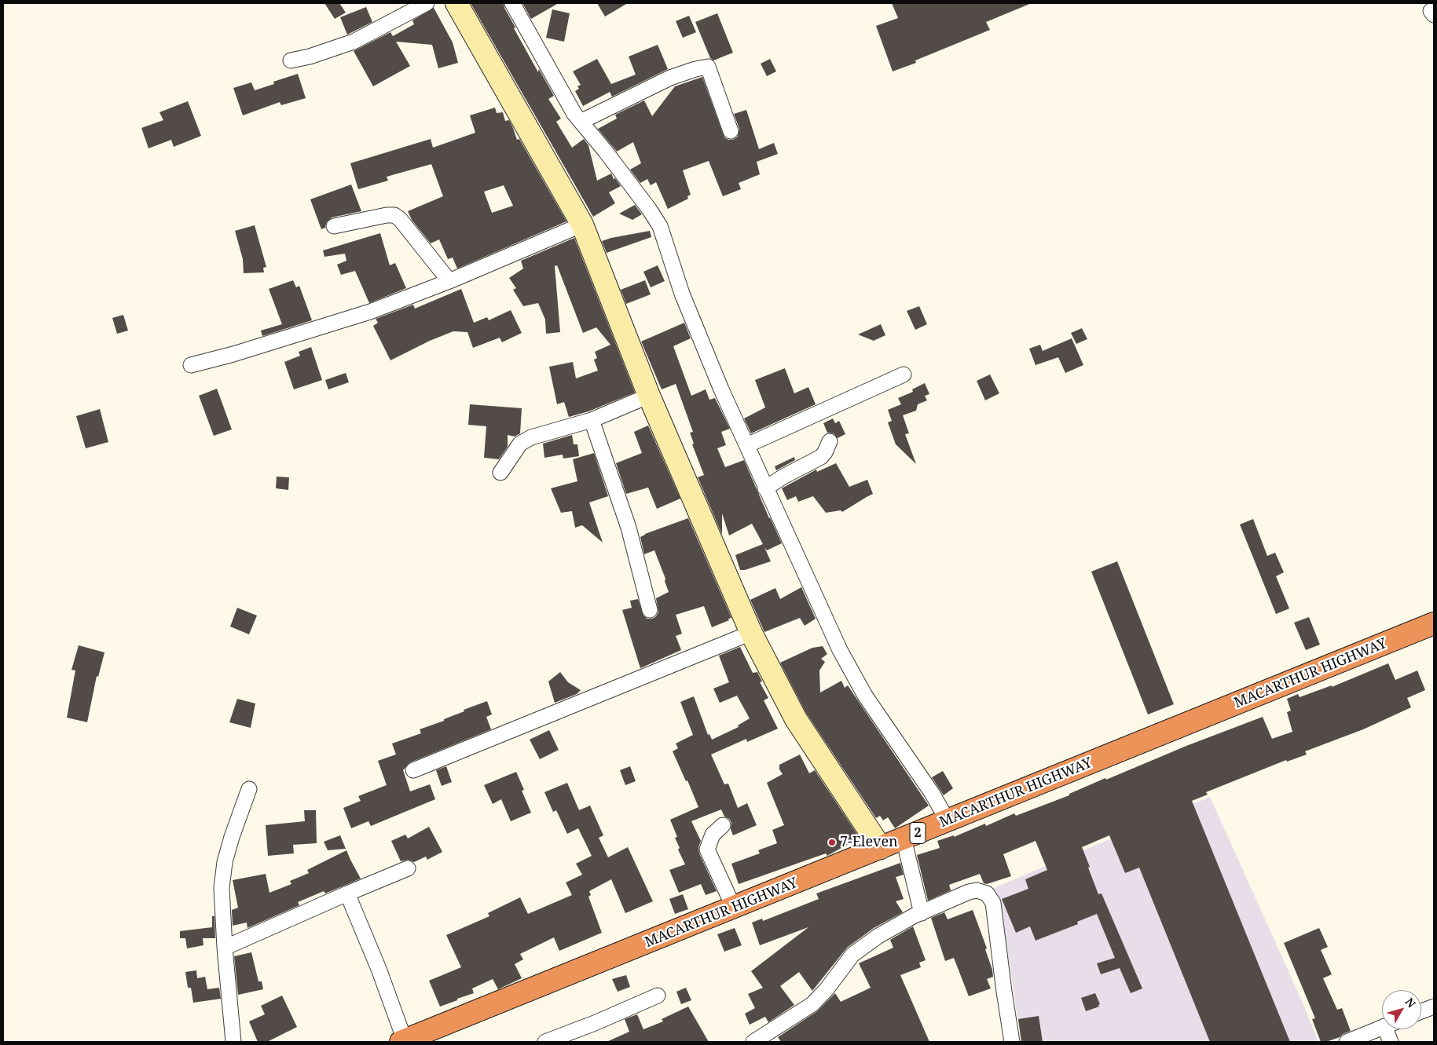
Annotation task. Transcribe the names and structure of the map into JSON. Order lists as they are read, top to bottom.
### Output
{
  "streets": {
    "highway": ["MACARTHUR HIGHWAY", "2"]
  },
  "places": ["7-Eleven"],
  "north": "top right"
}
